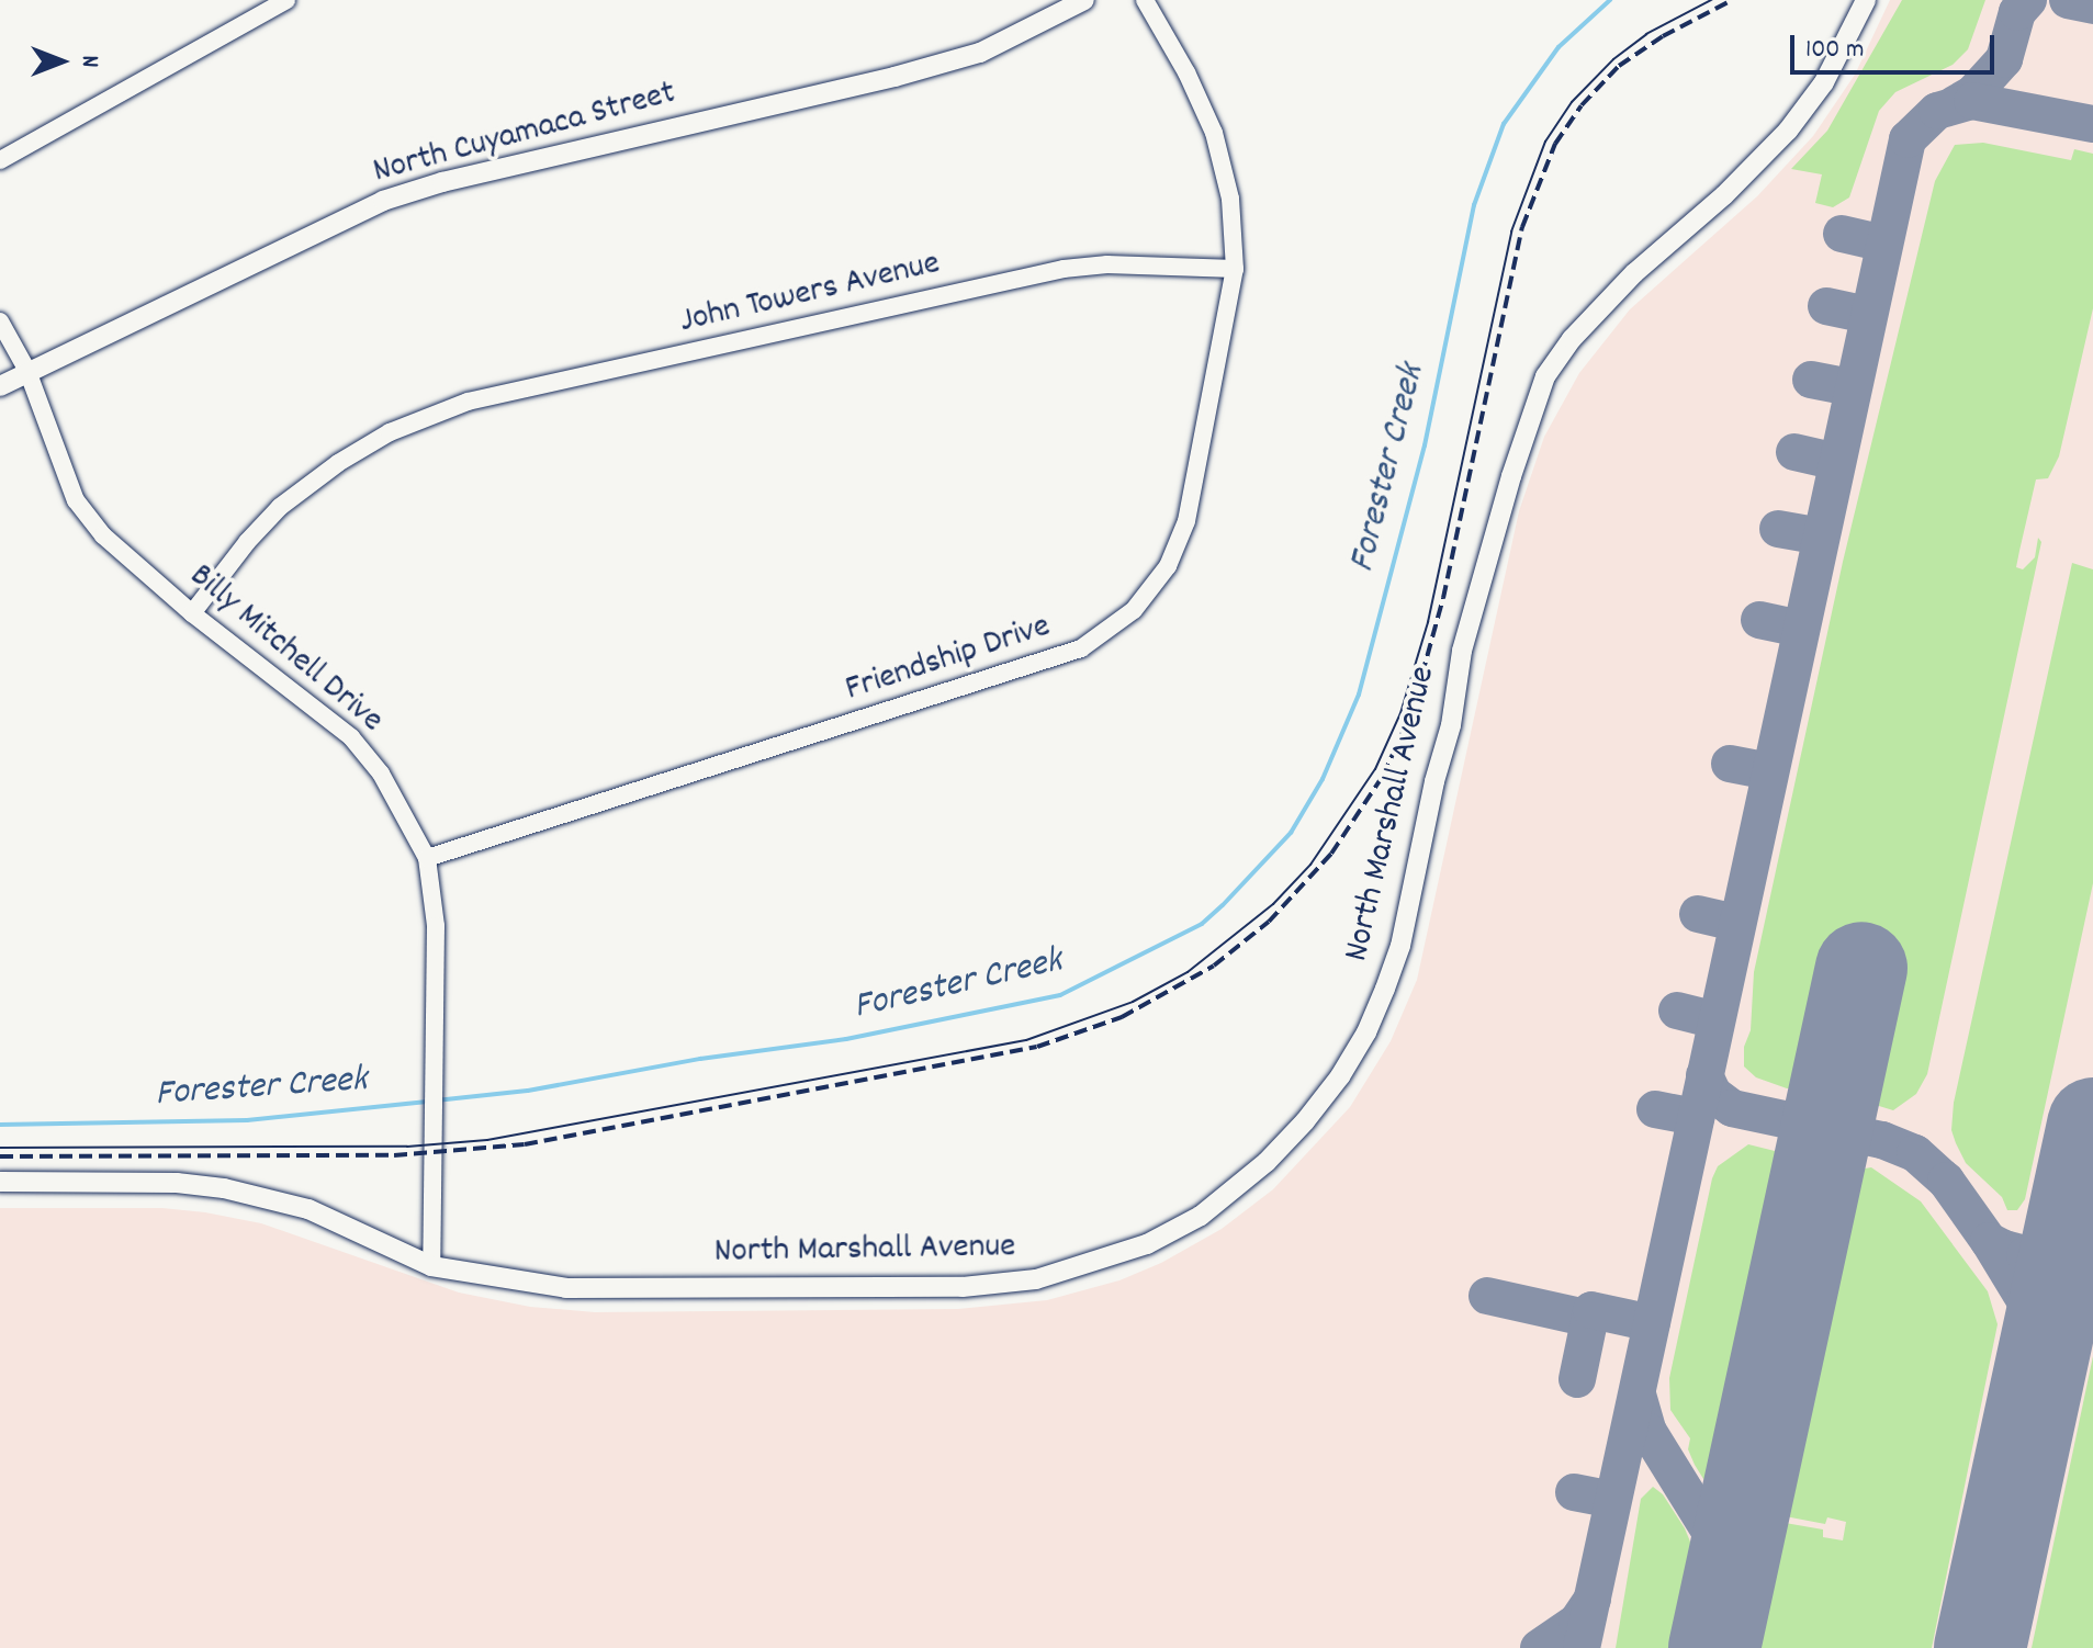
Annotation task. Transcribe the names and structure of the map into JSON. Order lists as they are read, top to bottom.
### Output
{
  "streets": {
    "main road": ["North Cuyamaca Street", "North Marshall Avenue"],
    "street": ["John Towers Avenue", "Billy Mitchell Drive", "Friendship Drive"]
  },
  "crossings": [
    ["North Cuyamaca Street", "Billy Mitchell Drive"],
    ["John Towers Avenue", "Billy Mitchell Drive"],
    ["John Towers Avenue", "Friendship Drive"],
    ["Billy Mitchell Drive", "Friendship Drive"],
    ["Billy Mitchell Drive", "North Marshall Avenue"]
  ],
  "water": ["Forester Creek"],
  "scale_bar": "100 m",
  "north": "right"
}
